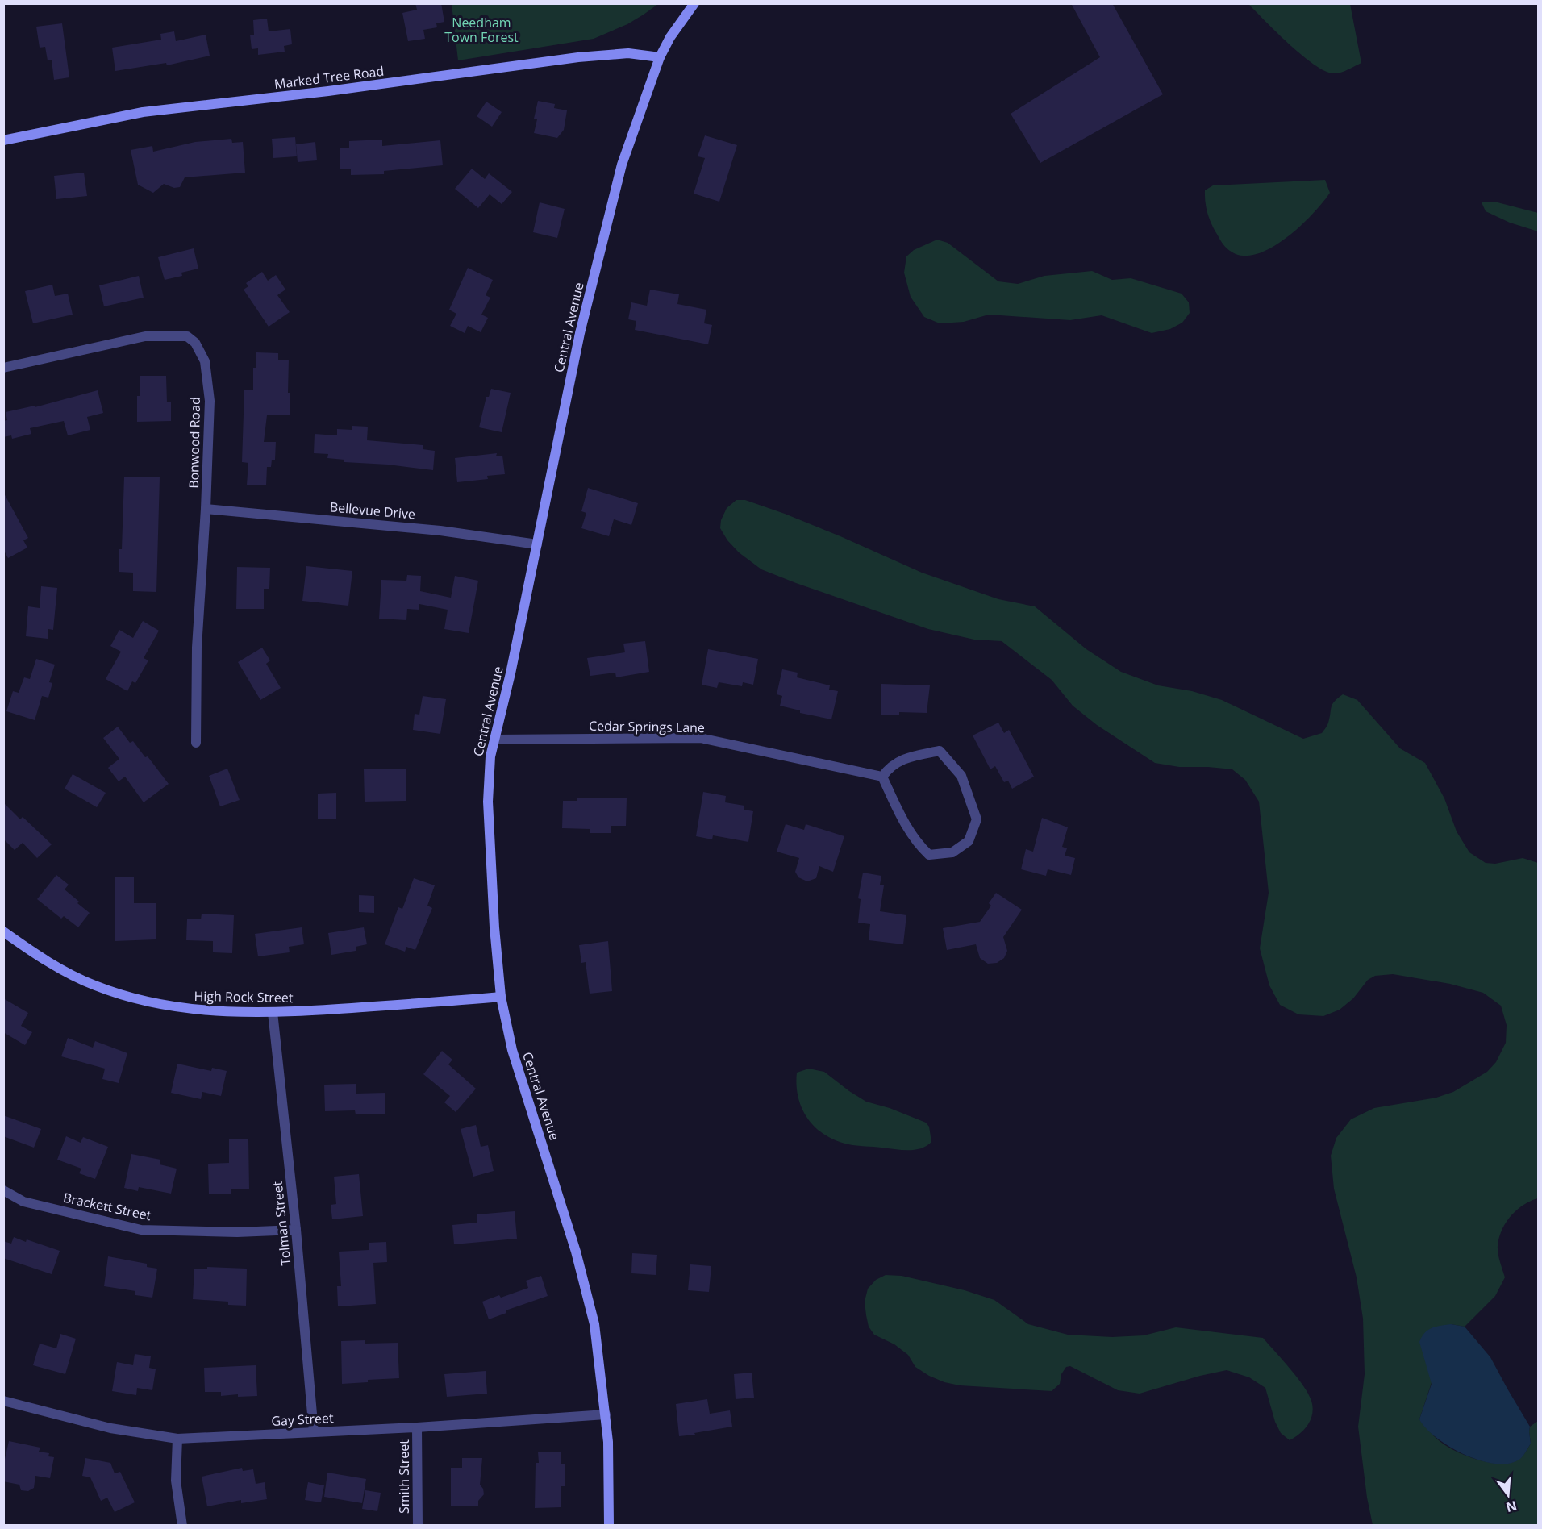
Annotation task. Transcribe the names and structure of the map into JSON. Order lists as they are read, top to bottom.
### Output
{
  "streets": {
    "main road": ["Marked Tree Road", "Central Avenue", "High Rock Street"],
    "street": [
      "Bonwood Road",
      "Bellevue Drive",
      "Cedar Springs Lane",
      "Brackett Street",
      "Tolman Street",
      "Gay Street",
      "Smith Street"
    ]
  },
  "crossings": [
    ["Marked Tree Road", "Central Avenue"],
    ["Central Avenue", "Bellevue Drive"],
    ["Central Avenue", "Cedar Springs Lane"],
    ["Central Avenue", "High Rock Street"],
    ["Central Avenue", "Gay Street"],
    ["Bonwood Road", "Bellevue Drive"],
    ["High Rock Street", "Tolman Street"],
    ["Brackett Street", "Tolman Street"],
    ["Tolman Street", "Gay Street"],
    ["Gay Street", "Smith Street"]
  ],
  "parks": ["Needham Town Forest"],
  "north": "bottom"
}
